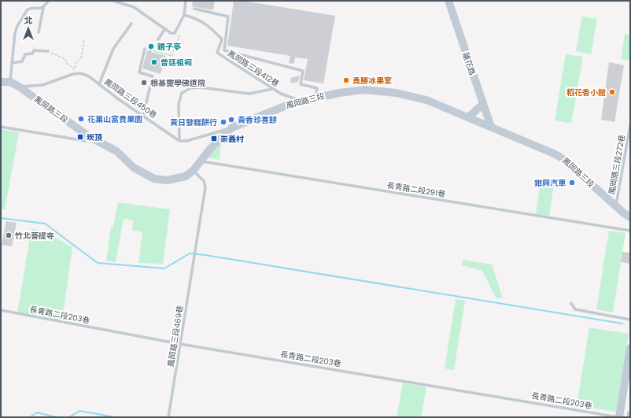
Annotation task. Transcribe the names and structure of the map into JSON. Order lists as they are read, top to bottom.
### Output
{
  "streets": {
    "street": ["蓮花路", "鳳岡路三段"],
    "lane": [
      "鳳岡路三段412巷",
      "鳳岡路三段450巷",
      "鳳岡路三段272巷",
      "長青路二段291巷",
      "長青路二段203巷",
      "鳳岡路三段469巷"
    ]
  },
  "crossings": [
    ["蓮花路", "鳳岡路三段"],
    ["鳳岡路三段412巷", "鳳岡路三段"],
    ["鳳岡路三段450巷", "鳳岡路三段"],
    ["鳳岡路三段", "鳳岡路三段272巷"],
    ["鳳岡路三段", "長青路二段291巷"],
    ["鳳岡路三段", "鳳岡路三段469巷"],
    ["長青路二段203巷", "鳳岡路三段469巷"]
  ],
  "places": {
    "other": [
      "親子亭",
      "曾廷祖祠",
      "勇勝冰果室",
      "根基靈學佛道院",
      "稻花香小館",
      "花菓山富貴果園",
      "黃香珍喜餅",
      "黃日發糕餅行",
      "鉗興汽車",
      "竹北菩提寺"
    ],
    "transit": ["崁頂", "崇義村"]
  },
  "north": "top"
}
